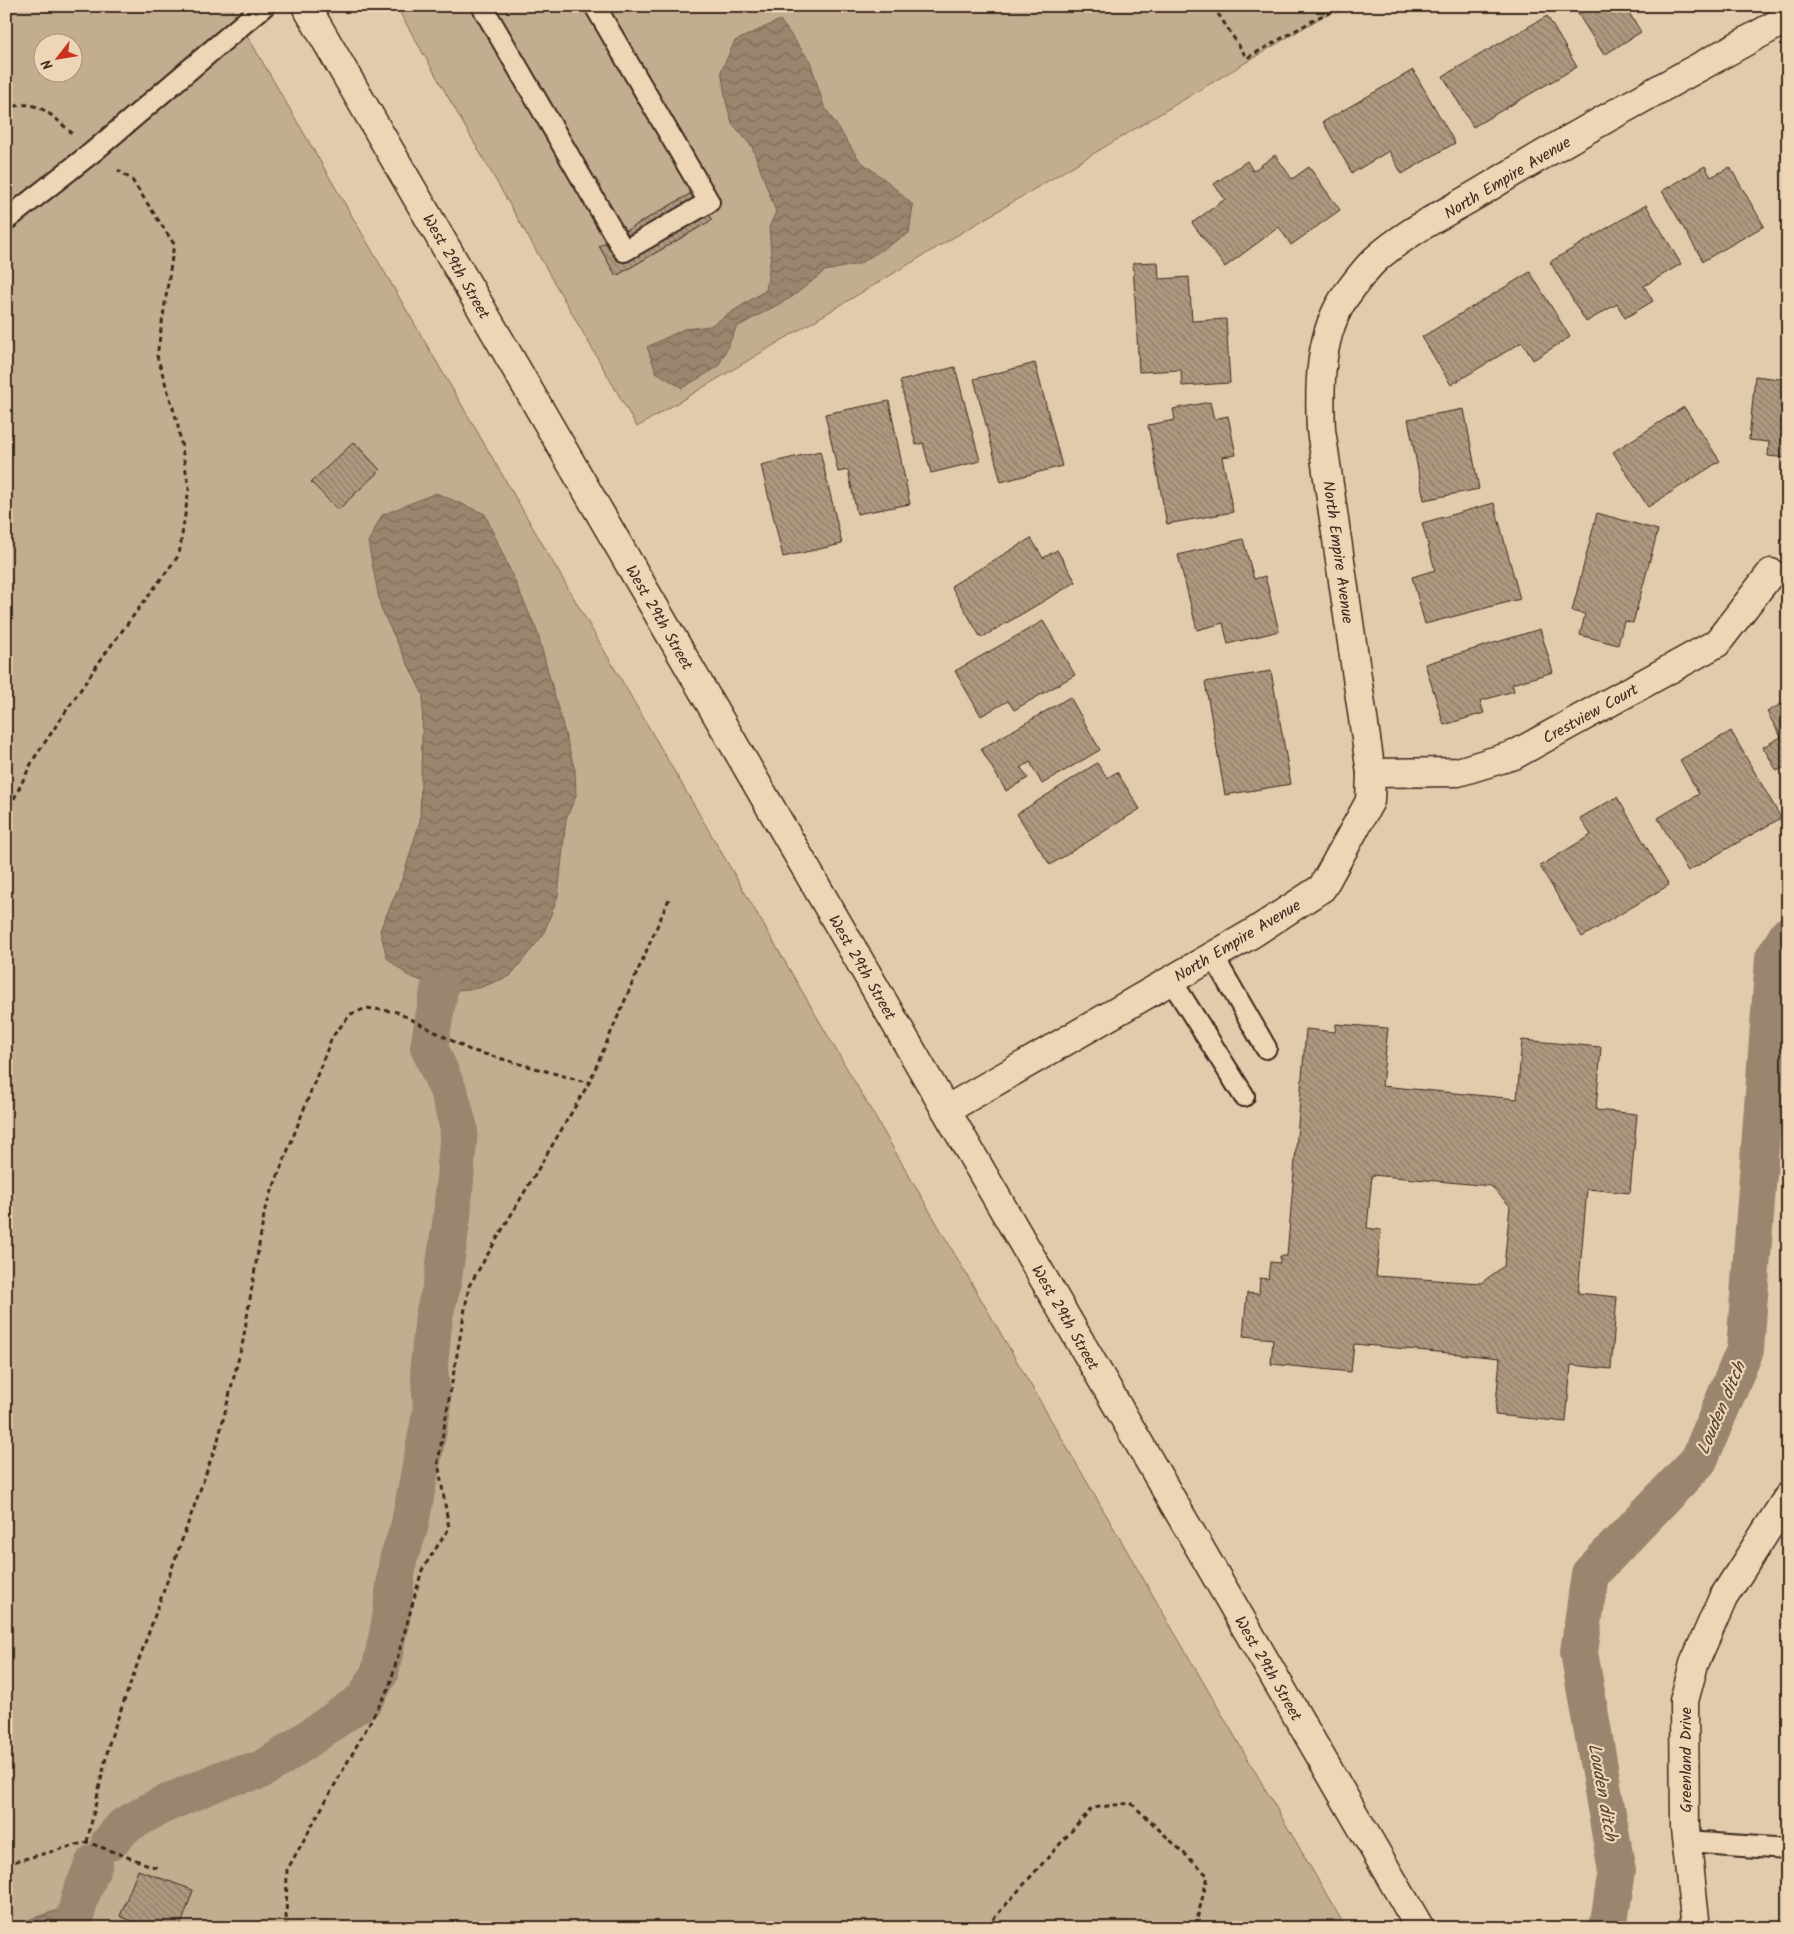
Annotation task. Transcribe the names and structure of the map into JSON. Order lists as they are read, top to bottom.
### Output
{
  "streets": {
    "street": [
      "North Empire Avenue",
      "West 29th Street",
      "Crestview Court",
      "Greenland Drive"
    ]
  },
  "crossings": [
    ["North Empire Avenue", "West 29th Street"],
    ["North Empire Avenue", "Crestview Court"]
  ],
  "water": ["Louden ditch"],
  "north": "bottom left"
}
